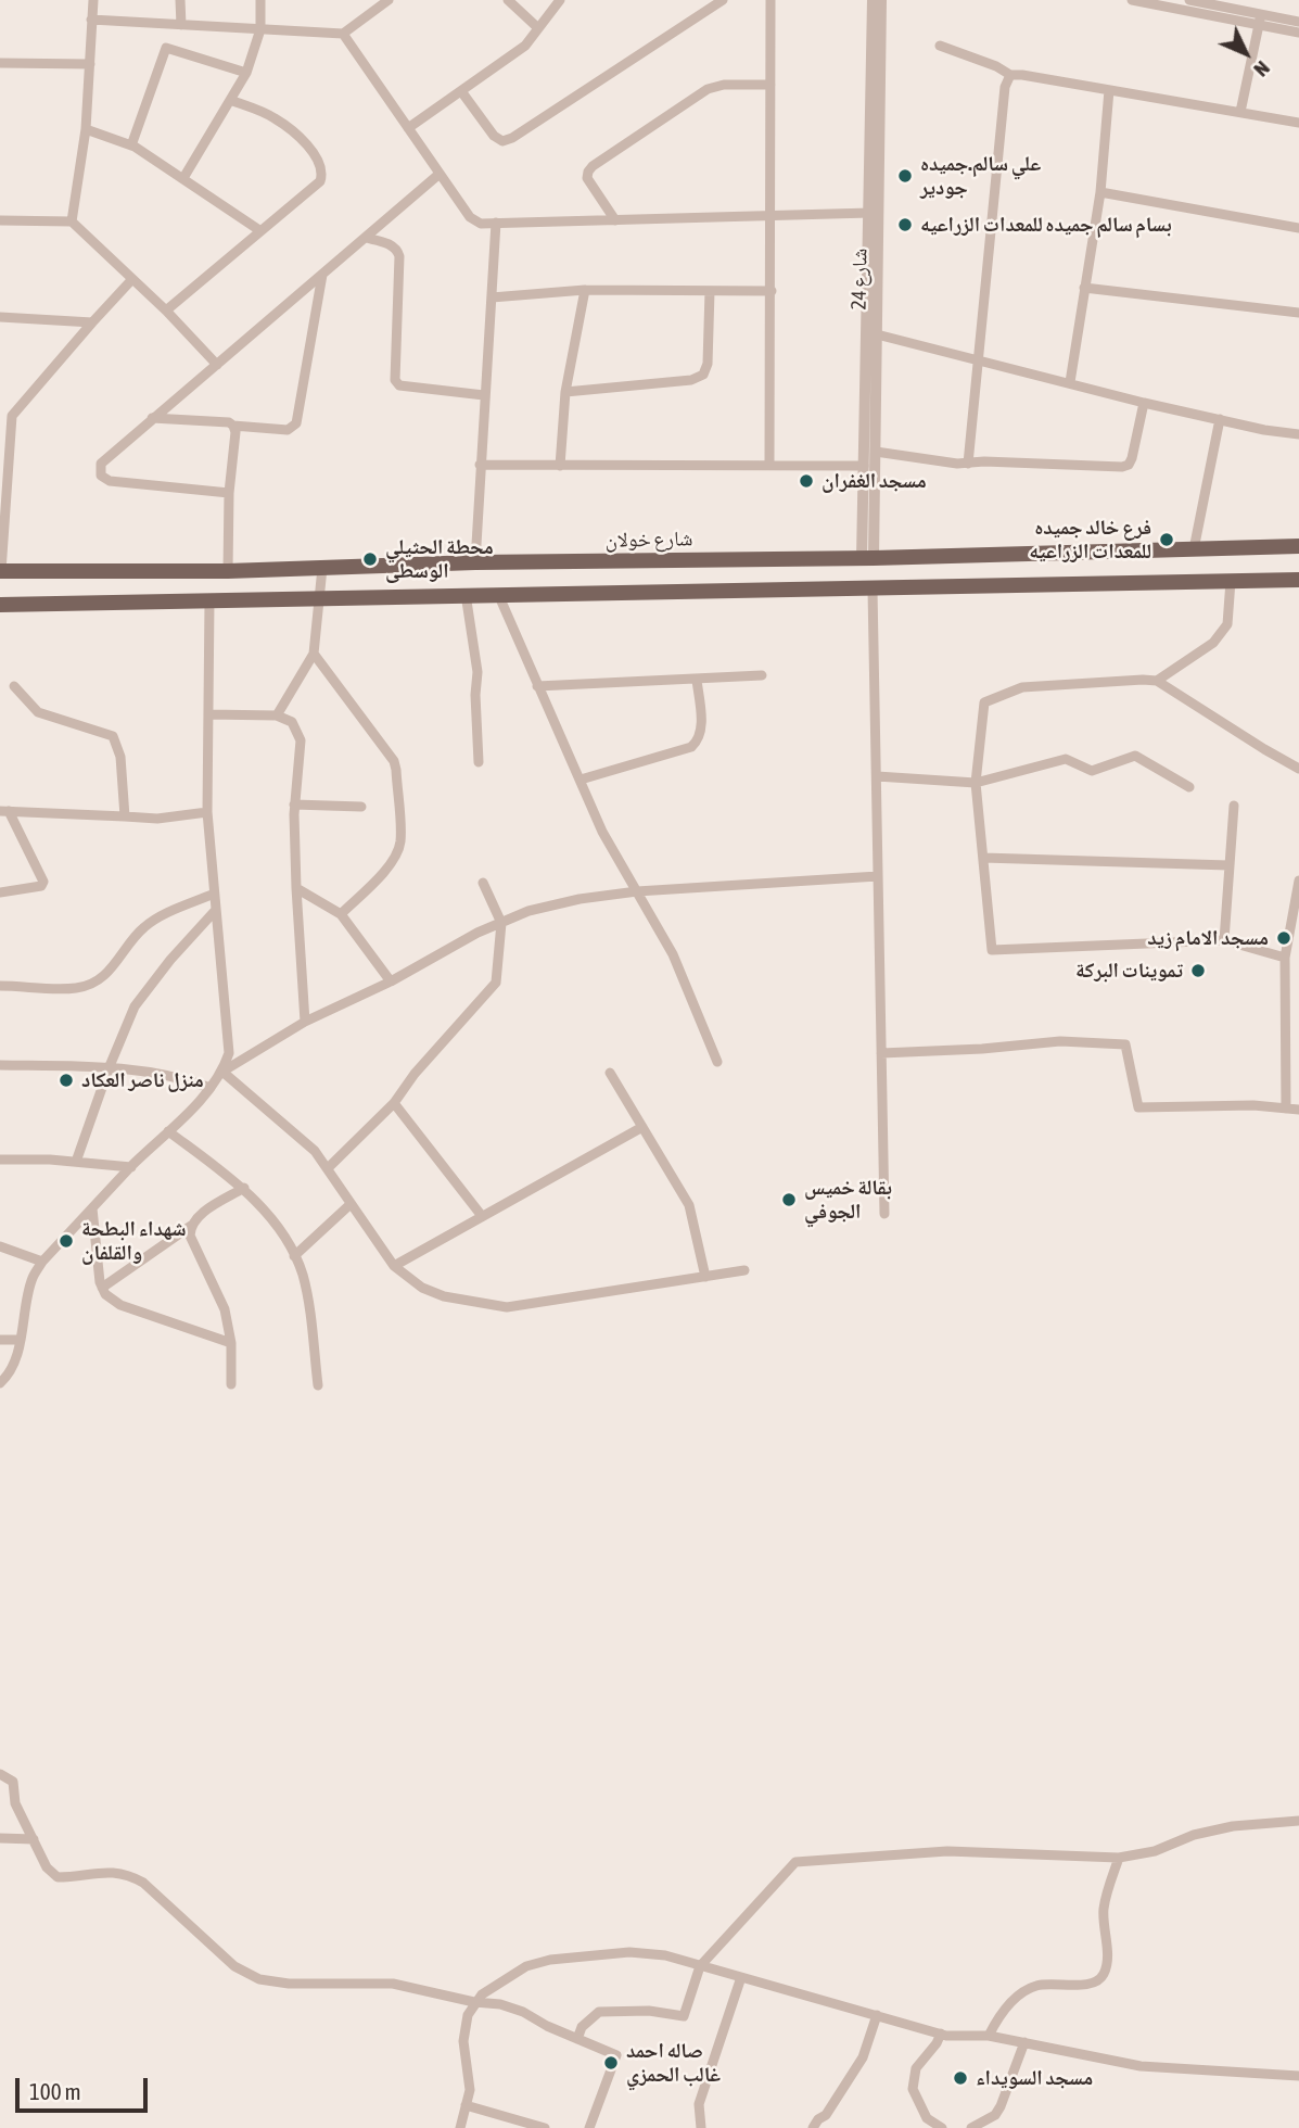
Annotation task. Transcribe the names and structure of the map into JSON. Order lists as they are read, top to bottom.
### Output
{
  "streets": {
    "main road": ["شارع خولان"],
    "street": ["شارع 24"]
  },
  "crossings": [
    ["شارع 24", "شارع خولان"]
  ],
  "places": [
    "علي سالم.جميده جودير",
    "بسام سالم جميده للمعدات الزراعيه",
    "مسجد الغفران",
    "فرع خالد جميده للمعدات الزراعيه",
    "محطة الحثيلي الوسطى",
    "مسجد الامام زيد",
    "تموينات البركة",
    "منزل ناصر العكاد",
    "بقالة خميس الجوفي",
    "شهداء البطحة والقلفان",
    "صاله احمد غالب الحمزي",
    "مسجد السويداء"
  ],
  "scale_bar": "100 m",
  "north": "bottom right"
}
